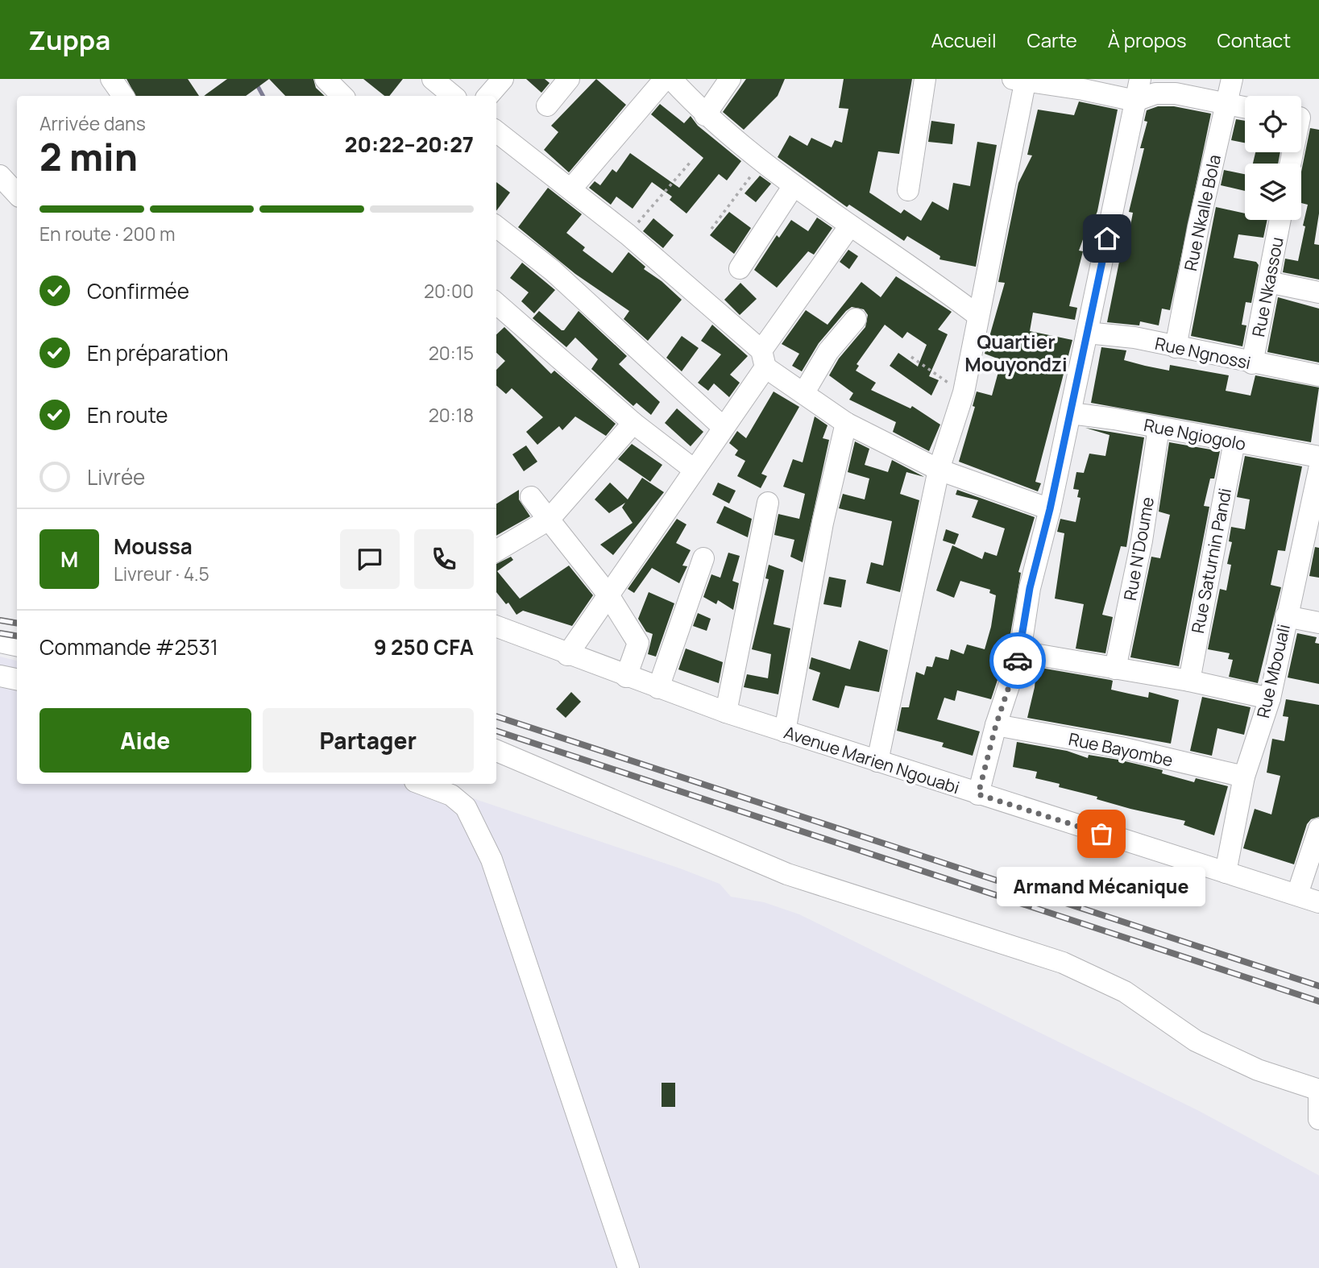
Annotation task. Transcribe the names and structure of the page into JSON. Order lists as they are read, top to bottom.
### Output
{
  "streets": {
    "street": [
      "Rue Nkalle Bola",
      "Rue Nkassou",
      "Rue Ngnossi",
      "Rue Ngiogolo",
      "Rue N'Doume",
      "Rue Saturnin Pandi",
      "Rue Mbouali",
      "Rue Bayombe",
      "Avenue Marien Ngouabi"
    ]
  },
  "crossings": [
    ["Rue Nkalle Bola", "Rue Ngnossi"],
    ["Rue Nkassou", "Rue Ngnossi"],
    ["Rue Ngiogolo", "Rue N'Doume"],
    ["Rue Ngiogolo", "Rue Saturnin Pandi"],
    ["Rue Mbouali", "Rue Bayombe"],
    ["Rue Mbouali", "Avenue Marien Ngouabi"]
  ],
  "districts": ["Quartier Mouyondzi"],
  "places": ["Armand Mécanique"],
  "page": {
    "header": "Zuppa",
    "nav": [
      "Accueil",
      "Carte",
      "À propos",
      "Contact"
    ],
    "heading": ["2 min", "Arrivée dans", "20:22–20:27"],
    "panel": [
      "Moussa",
      "Livreur · 4.5",
      "Commande #2531",
      "9 250 CFA"
    ],
    "bar": "En route · 200 m",
    "list": [
      ["Confirmée", "20:00"],
      ["En préparation", "20:15"],
      ["En route", "20:18"],
      "Livrée"
    ],
    "round": "M",
    "buttons": ["Aide", "Partager"],
    "bubble": "Armand Mécanique"
  }
}
